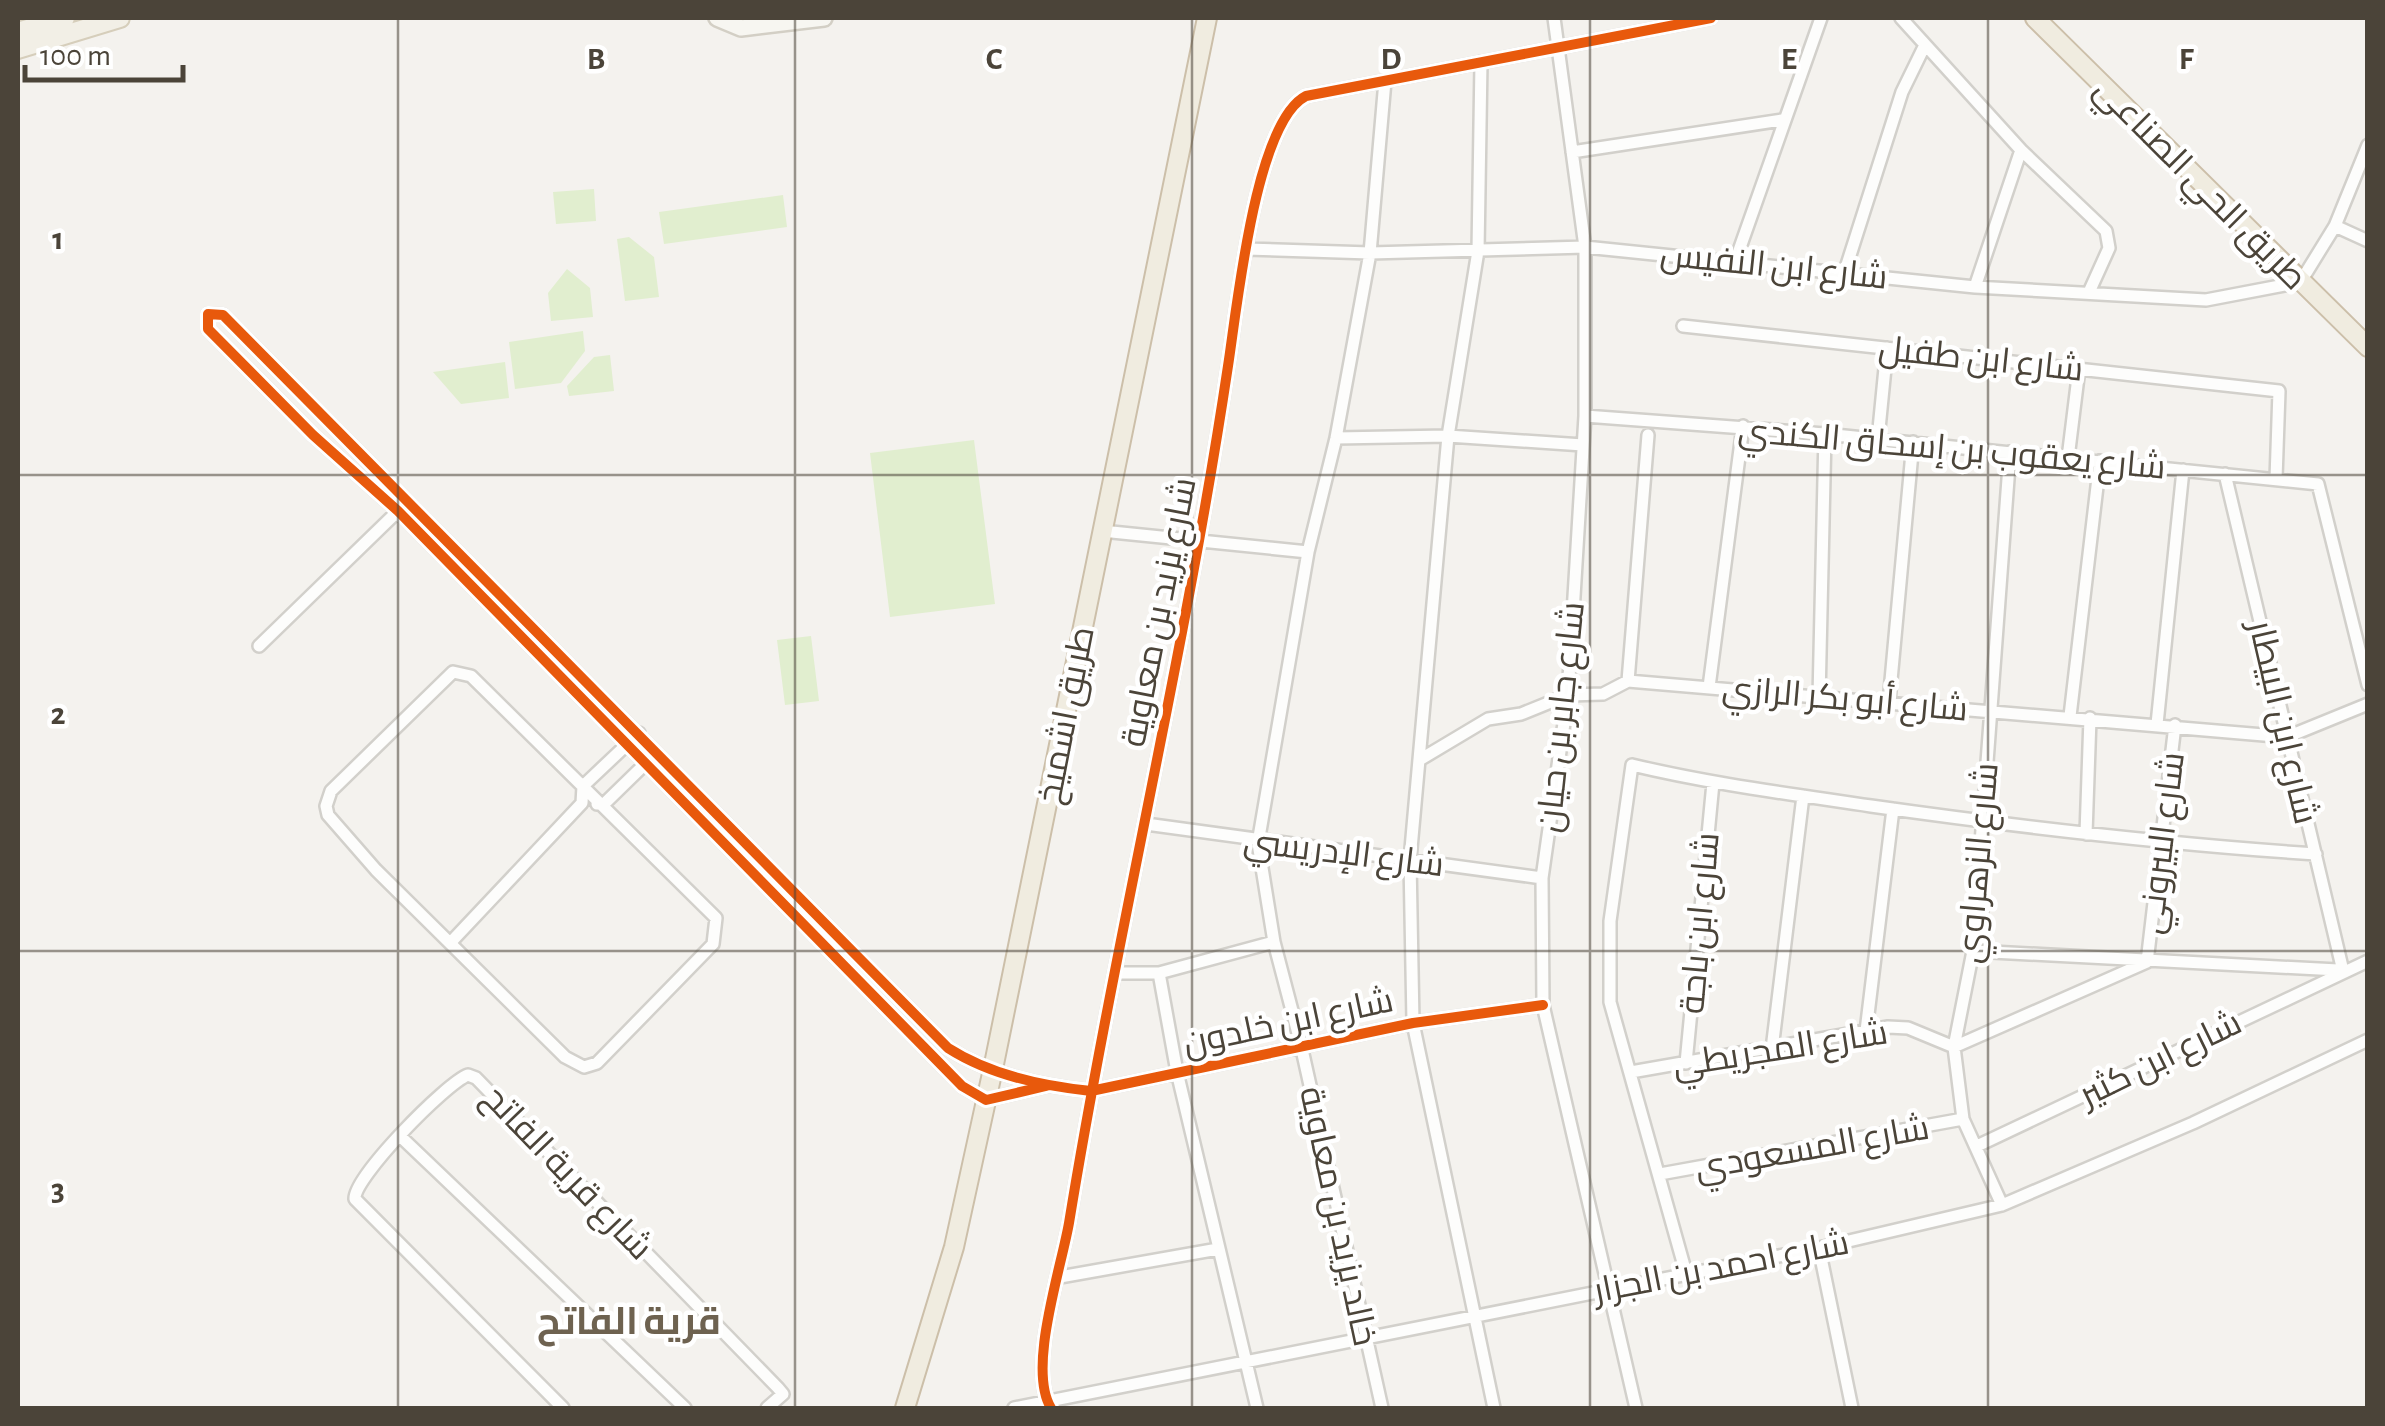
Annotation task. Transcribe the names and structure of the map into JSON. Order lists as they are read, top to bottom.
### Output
{
  "streets": {
    "highway": ["طريق الحي الصناعي", "طريق اشميخ"],
    "street": [
      "شارع ابن النفيس",
      "شارع ابن طفيل",
      "شارع يعقوب بن إسحاق الكندي",
      "شارع يزيد بن معاوية",
      "شارع أبو بكر الرازي",
      "شارع جابر بن حيان",
      "شارع ابن البيطار",
      "شارع البيروني",
      "شارع الإدريسي",
      "شارع الزهراوي",
      "شارع ابن باجة",
      "شارع ابن خلدون",
      "شارع المجريطي",
      "شارع ابن كثير",
      "شارع المسعودي",
      "شارع قرية الفاتح",
      "خالد يزيد بن معاوية",
      "شارع احمد بن الجزار"
    ]
  },
  "crossings": [
    ["طريق الحي الصناعي", "شارع ابن النفيس"],
    ["شارع ابن النفيس", "شارع يزيد بن معاوية"],
    ["شارع ابن النفيس", "شارع جابر بن حيان"],
    ["شارع ابن النفيس", "خالد يزيد بن معاوية"],
    ["شارع ابن طفيل", "شارع يعقوب بن إسحاق الكندي"],
    ["شارع يعقوب بن إسحاق الكندي", "شارع جابر بن حيان"],
    ["شارع يعقوب بن إسحاق الكندي", "شارع ابن البيطار"],
    ["شارع يعقوب بن إسحاق الكندي", "شارع الزهراوي"],
    ["شارع يزيد بن معاوية", "شارع جابر بن حيان"],
    ["شارع يزيد بن معاوية", "شارع الإدريسي"],
    ["شارع يزيد بن معاوية", "شارع ابن خلدون"],
    ["شارع يزيد بن معاوية", "خالد يزيد بن معاوية"],
    ["شارع يزيد بن معاوية", "شارع احمد بن الجزار"],
    ["شارع أبو بكر الرازي", "شارع جابر بن حيان"],
    ["شارع أبو بكر الرازي", "شارع ابن البيطار"],
    ["شارع أبو بكر الرازي", "شارع البيروني"],
    ["شارع أبو بكر الرازي", "شارع الزهراوي"],
    ["شارع جابر بن حيان", "شارع الإدريسي"],
    ["شارع جابر بن حيان", "شارع ابن خلدون"],
    ["شارع جابر بن حيان", "شارع احمد بن الجزار"],
    ["شارع ابن البيطار", "شارع ابن كثير"],
    ["شارع الإدريسي", "خالد يزيد بن معاوية"],
    ["شارع الزهراوي", "شارع المجريطي"],
    ["شارع الزهراوي", "شارع ابن كثير"],
    ["شارع الزهراوي", "شارع المسعودي"],
    ["شارع الزهراوي", "شارع احمد بن الجزار"],
    ["شارع ابن باجة", "شارع المجريطي"],
    ["شارع ابن خلدون", "خالد يزيد بن معاوية"],
    ["خالد يزيد بن معاوية", "شارع احمد بن الجزار"]
  ],
  "districts": ["قرية الفاتح"],
  "scale_bar": "100 m",
  "grid": {
    "columns": [
      "B",
      "C",
      "D",
      "E",
      "F"
    ],
    "rows": ["1", "2", "3"]
  }
}
